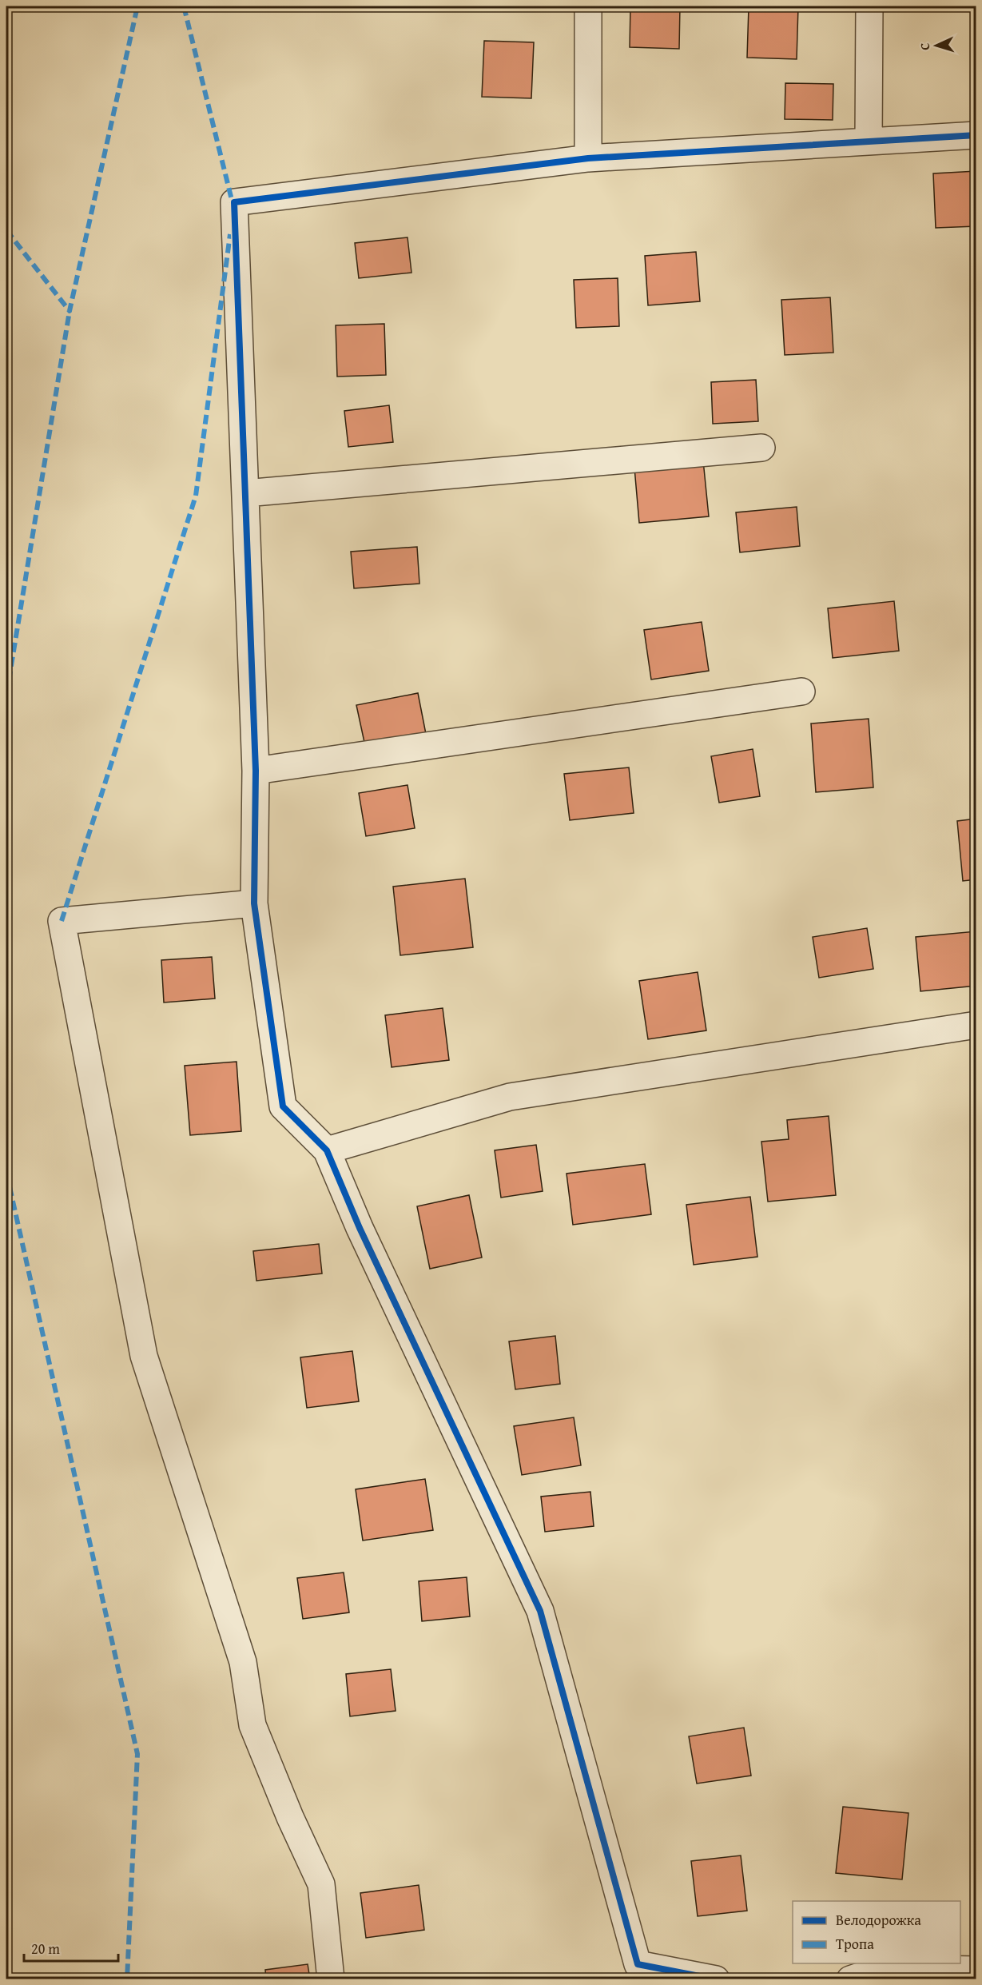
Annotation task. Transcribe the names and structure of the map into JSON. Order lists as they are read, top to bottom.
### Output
{
  "legend": ["Велодорожка", "Тропа"],
  "scale_bar": "20 m",
  "north": "left"
}
